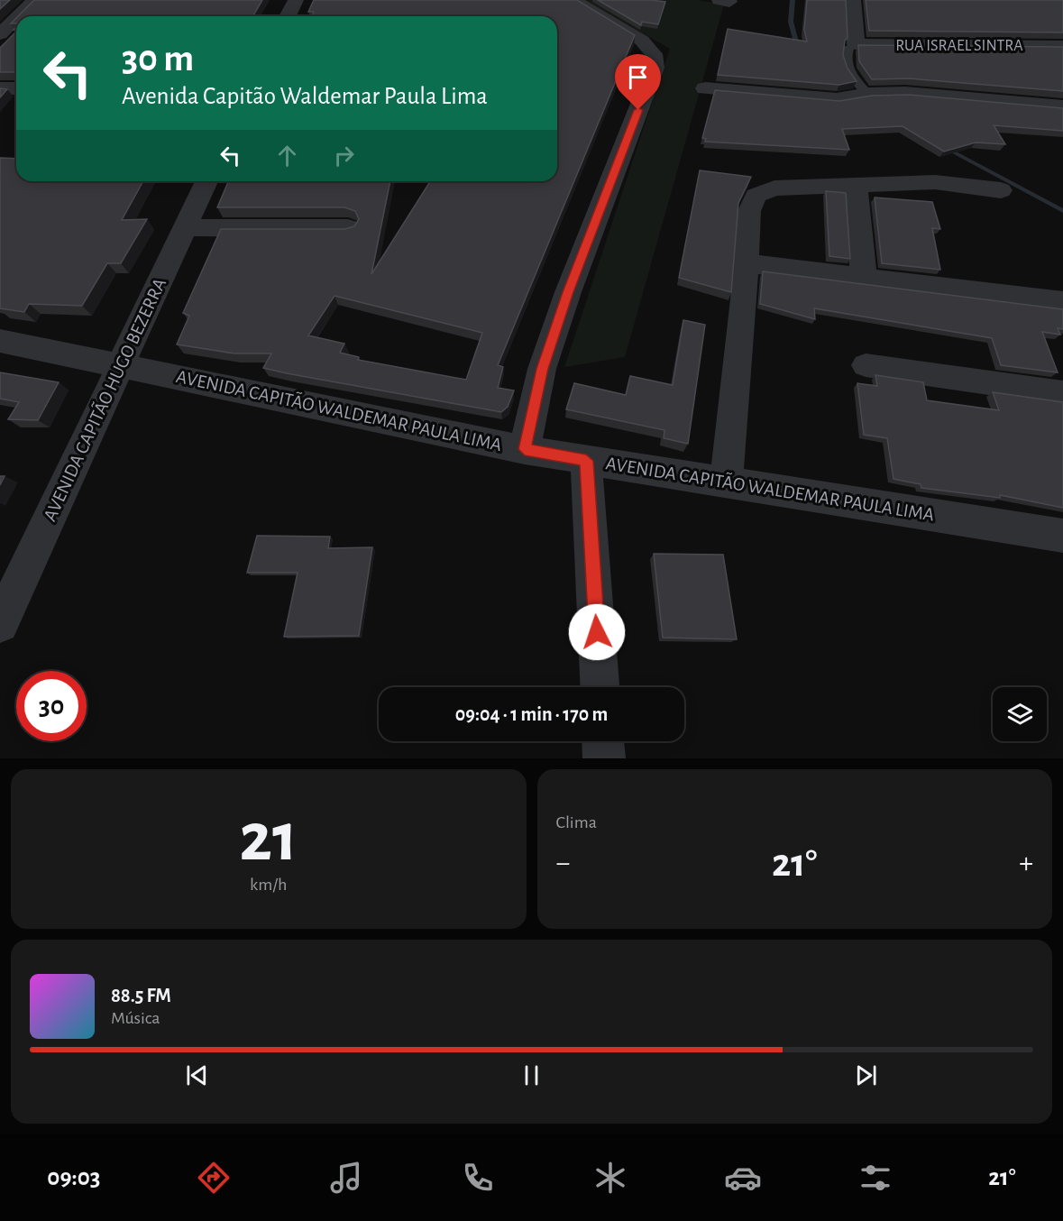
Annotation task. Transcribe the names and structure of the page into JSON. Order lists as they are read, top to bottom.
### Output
{
  "streets": {
    "street": ["RUA ISRAEL SINTRA", "AVENIDA CAPITÃO HUGO BEZERRA", "AVENIDA CAPITÃO WALDEMAR PAULA LIMA"]
  },
  "crossings": [
    ["AVENIDA CAPITÃO HUGO BEZERRA", "AVENIDA CAPITÃO WALDEMAR PAULA LIMA"]
  ],
  "page": {
    "turn": ["30 m", "Avenida Capitão Waldemar Paula Lima"],
    "limit": "30",
    "trip": "09:04 · 1 min · 170 m",
    "tile": [
      ["21", "km/h"],
      "Clima"
    ],
    "heat": ["−", "21°", "+"],
    "song": ["88.5 FM", "Música"],
    "tabs": ["09:03", "21°"]
  }
}
